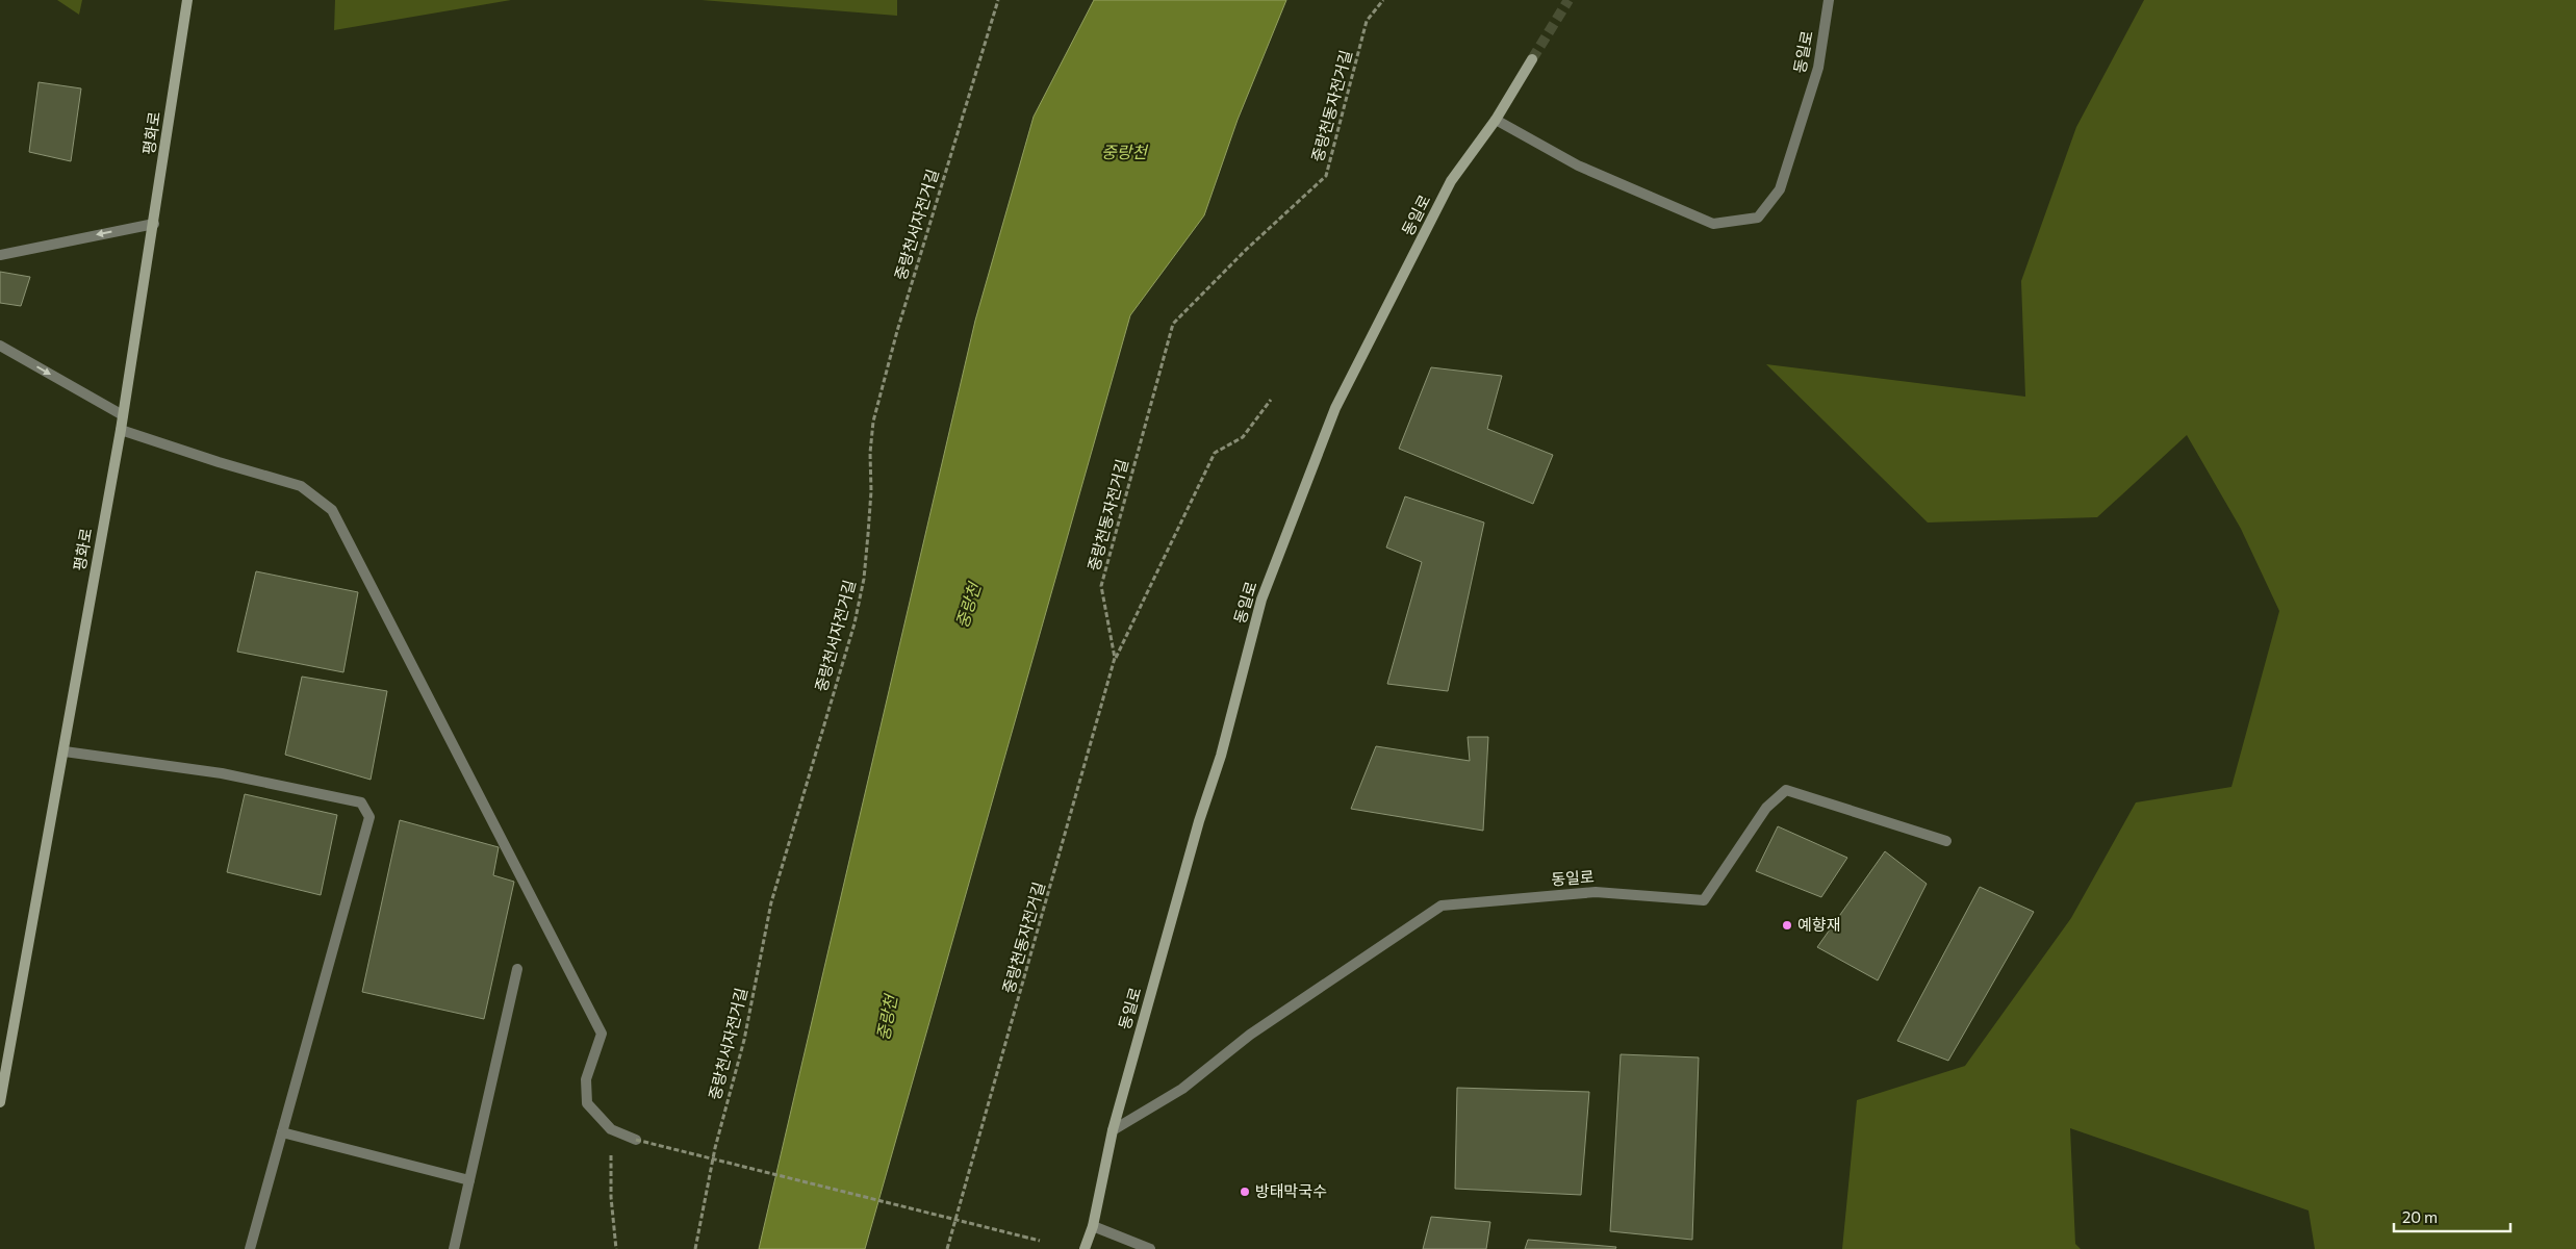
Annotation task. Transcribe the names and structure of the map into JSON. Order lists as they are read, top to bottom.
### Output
{
  "streets": {
    "street": ["동일로", "평화로"],
    "path": ["중랑천동자전거길", "중랑천서자전거길"]
  },
  "water": ["중랑천"],
  "places": ["예향재", "방태막국수"],
  "scale_bar": "20 m"
}
